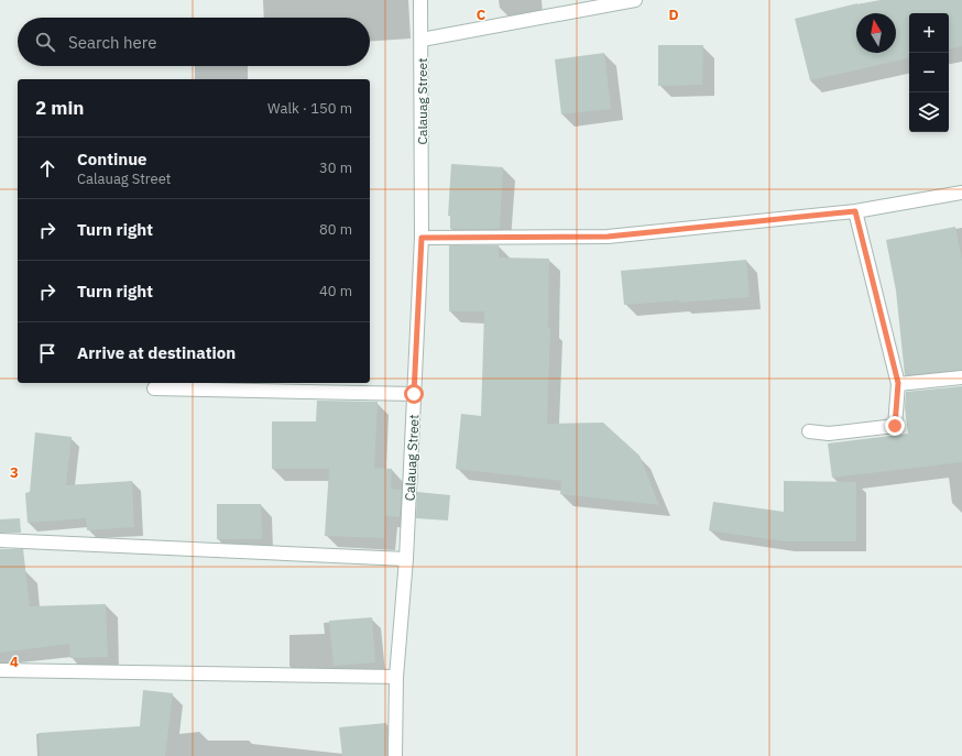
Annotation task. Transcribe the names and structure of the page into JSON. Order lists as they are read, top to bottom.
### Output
{
  "streets": {
    "street": ["Calauag Street"]
  },
  "north": "top",
  "page": {
    "map_buttons": ["+", "−"],
    "search": "Search here",
    "heading": ["2 min", "Walk · 150 m"],
    "list": [
      ["Continue", "Calauag Street", "30 m"],
      ["Turn right", "80 m"],
      ["Turn right", "40 m"],
      "Arrive at destination"
    ]
  },
  "grid": {
    "columns": ["C", "D"],
    "rows": ["3", "4"]
  }
}
